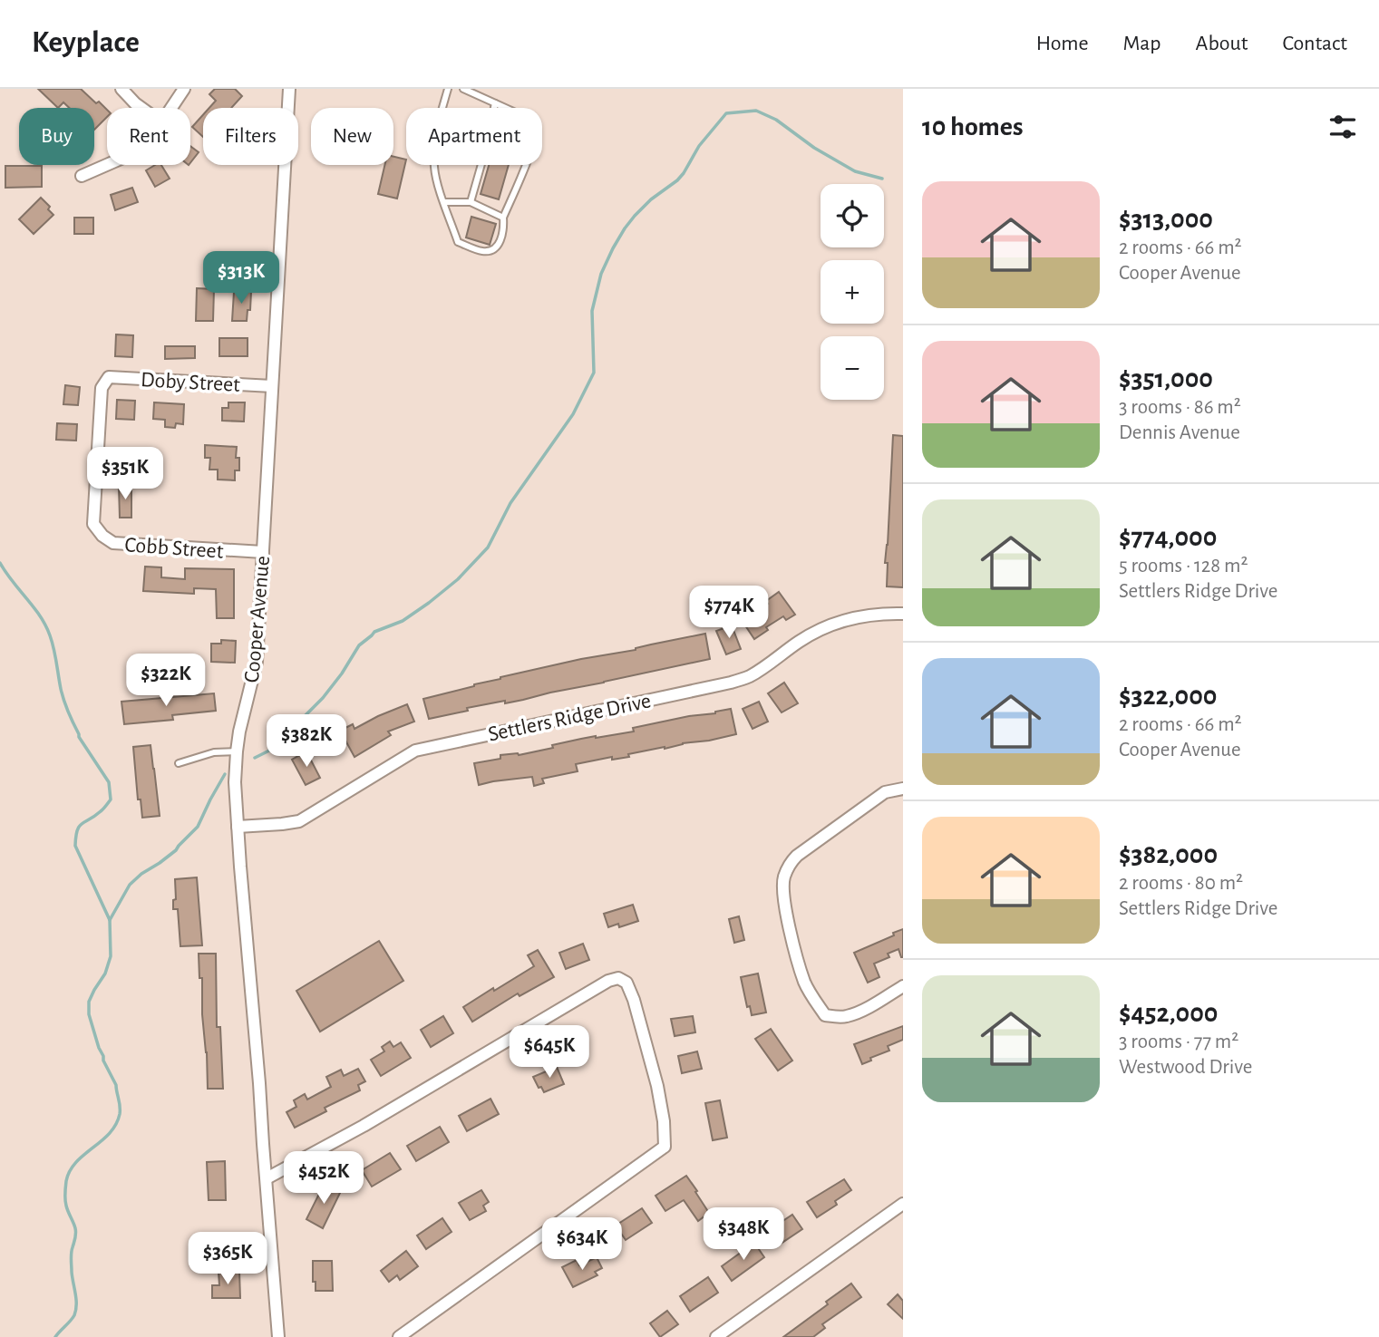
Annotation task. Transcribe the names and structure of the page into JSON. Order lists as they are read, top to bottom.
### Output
{
  "streets": {
    "street": [
      "Doby Street",
      "Cobb Street",
      "Cooper Avenue",
      "Settlers Ridge Drive"
    ]
  },
  "crossings": [
    ["Doby Street", "Cobb Street"],
    ["Doby Street", "Cooper Avenue"],
    ["Cobb Street", "Cooper Avenue"],
    ["Cooper Avenue", "Settlers Ridge Drive"]
  ],
  "page": {
    "header": "Keyplace",
    "nav": [
      "Home",
      "Map",
      "About",
      "Contact"
    ],
    "heading": "10 homes",
    "chip": [
      "Buy",
      "Rent",
      "Filters",
      "New",
      "Apartment"
    ],
    "list": [
      {
        "name": "$313,000",
        "note": "2 rooms · 66 m² · Cooper Avenue"
      },
      {
        "name": "$351,000",
        "note": "3 rooms · 86 m² · Dennis Avenue"
      },
      {
        "name": "$774,000",
        "note": "5 rooms · 128 m² · Settlers Ridge Drive"
      },
      {
        "name": "$322,000",
        "note": "2 rooms · 66 m² · Cooper Avenue"
      },
      {
        "name": "$382,000",
        "note": "2 rooms · 80 m² · Settlers Ridge Drive"
      },
      {
        "name": "$452,000",
        "note": "3 rooms · 77 m² · Westwood Drive"
      }
    ],
    "map_buttons": ["+", "−"],
    "price": [
      "$313K",
      "$351K",
      "$774K",
      "$322K",
      "$382K",
      "$645K",
      "$452K",
      "$348K",
      "$634K",
      "$365K"
    ]
  }
}
